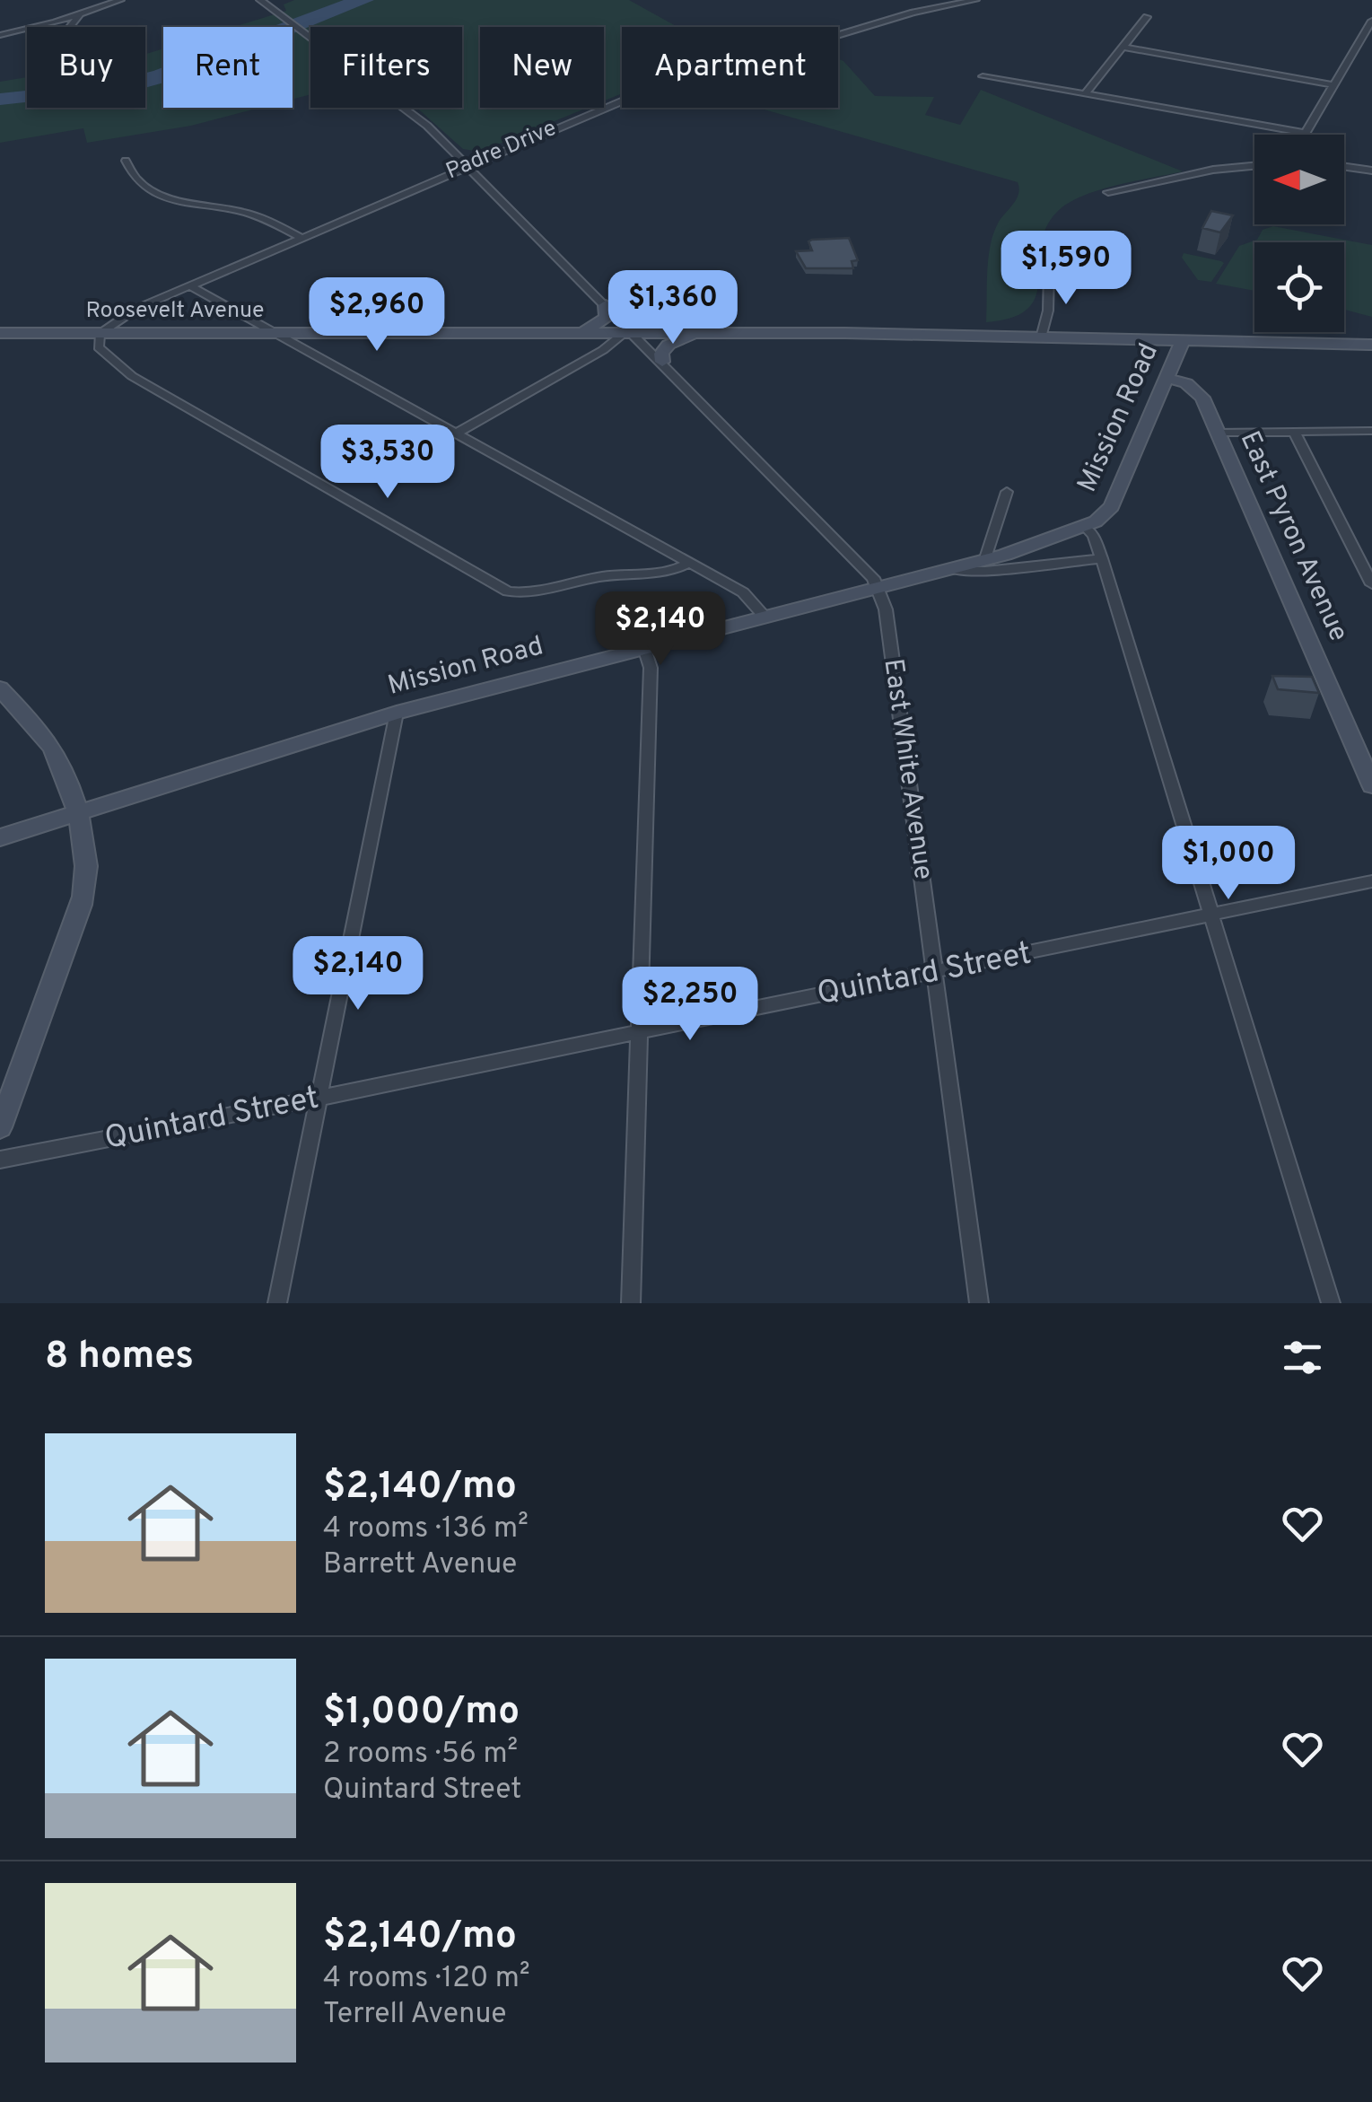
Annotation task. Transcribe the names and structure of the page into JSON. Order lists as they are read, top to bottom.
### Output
{
  "streets": {
    "main road": ["Roosevelt Avenue", "Mission Road", "East Pyron Avenue"],
    "street": ["Padre Drive", "East White Avenue", "Quintard Street"]
  },
  "crossings": [
    ["Padre Drive", "Roosevelt Avenue"],
    ["Padre Drive", "East White Avenue"],
    ["Roosevelt Avenue", "Mission Road"],
    ["Roosevelt Avenue", "East White Avenue"],
    ["Mission Road", "East Pyron Avenue"],
    ["Mission Road", "East White Avenue"],
    ["East White Avenue", "Quintard Street"]
  ],
  "north": "left",
  "page": {
    "chip": [
      "Buy",
      "Rent",
      "Filters",
      "New",
      "Apartment"
    ],
    "price": [
      "$1,590",
      "$1,360",
      "$2,960",
      "$3,530",
      "$2,140",
      "$1,000",
      "$2,140",
      "$2,250"
    ],
    "heading": "8 homes",
    "list": [
      {
        "name": "$2,140/mo",
        "note": "4 rooms · 136 m² · Barrett Avenue"
      },
      {
        "name": "$1,000/mo",
        "note": "2 rooms · 56 m² · Quintard Street"
      },
      {
        "name": "$2,140/mo",
        "note": "4 rooms · 120 m² · Terrell Avenue"
      }
    ]
  }
}
